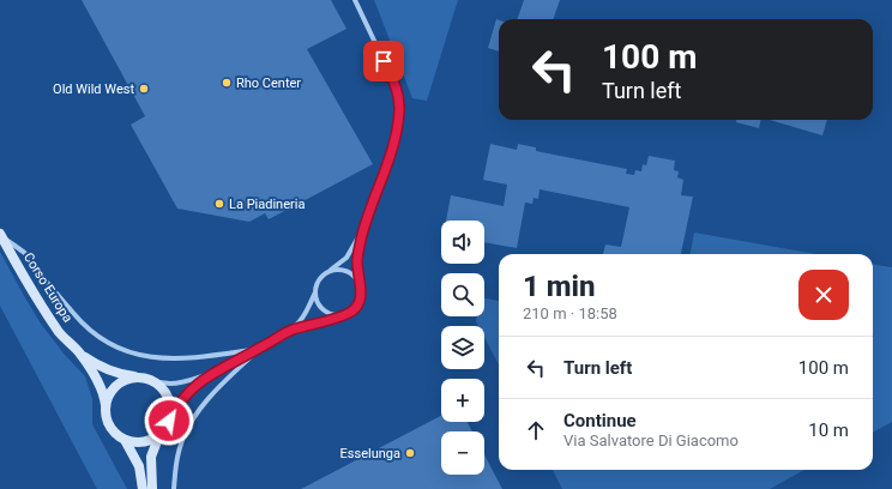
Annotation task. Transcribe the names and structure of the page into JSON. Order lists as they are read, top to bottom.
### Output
{
  "streets": {
    "main road": ["Corso Europa"]
  },
  "places": [
    "Rho Center",
    "Old Wild West",
    "La Piadineria",
    "Esselunga"
  ],
  "page": {
    "turn": ["100 m", "Turn left"],
    "map_buttons": ["+", "−"],
    "heading": ["1 min", "210 m · 18:58"],
    "list": [
      {
        "name": "Turn left",
        "value": "100 m"
      },
      {
        "name": "Continue",
        "note": "Via Salvatore Di Giacomo",
        "value": "10 m"
      }
    ]
  }
}
